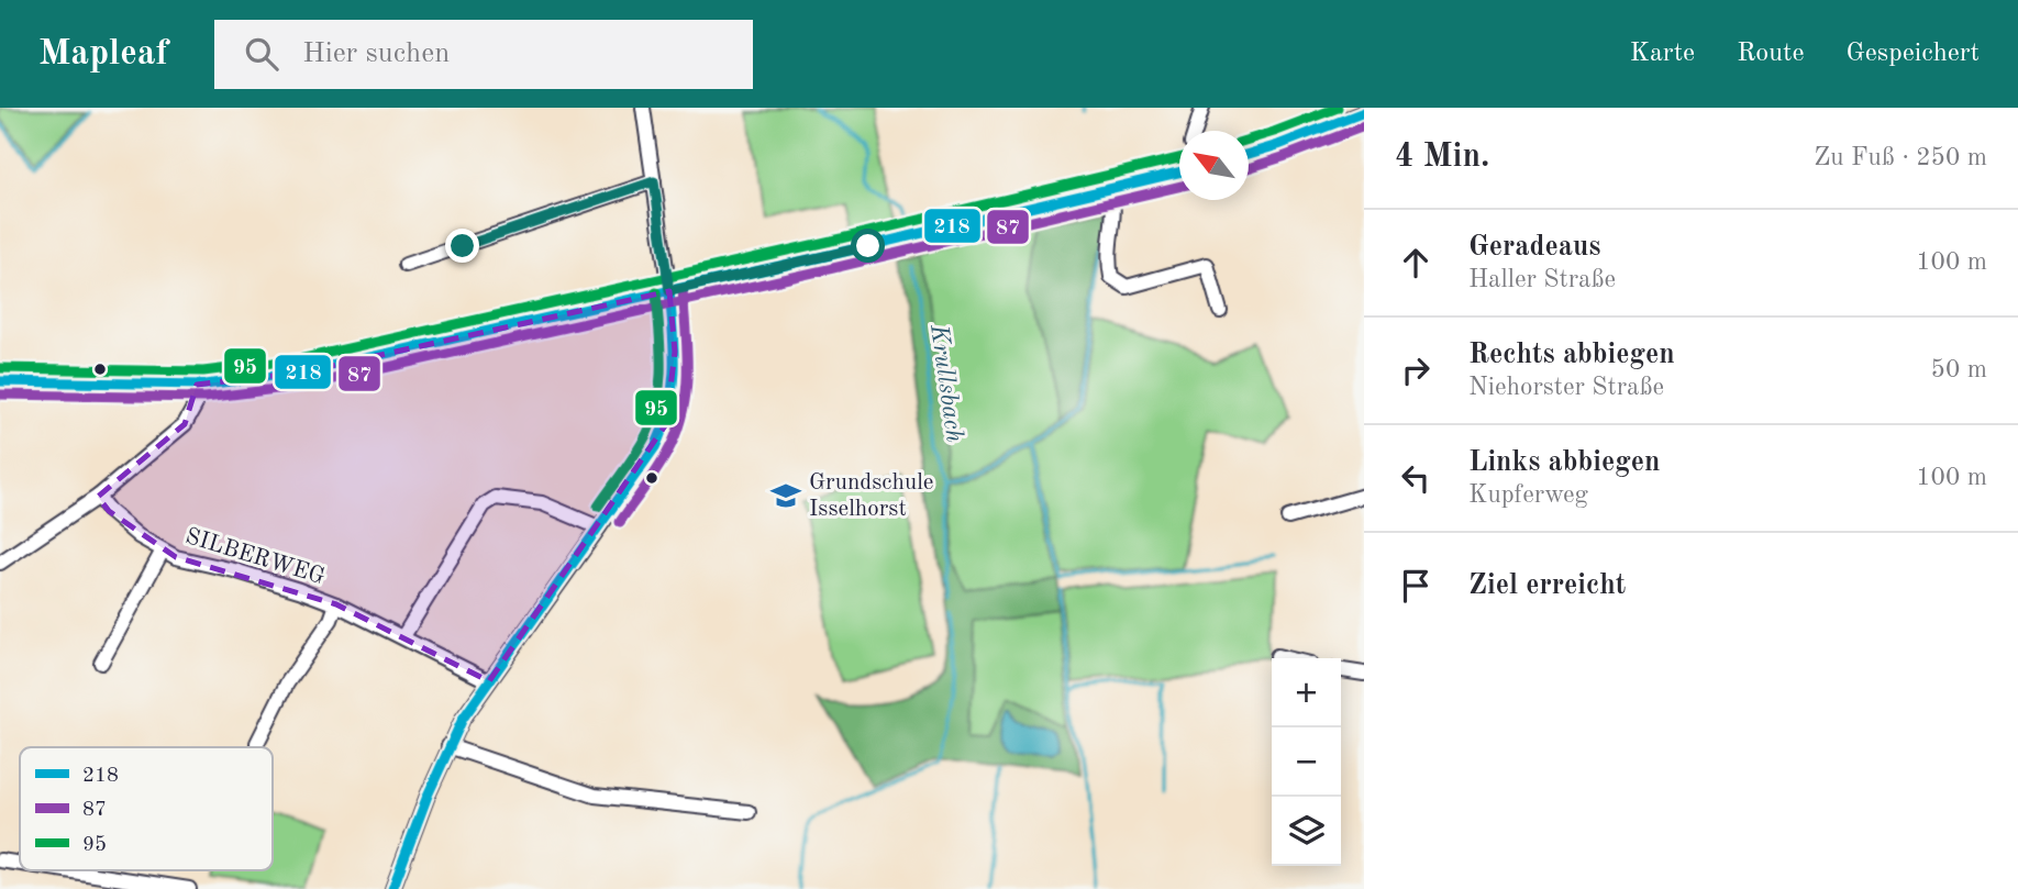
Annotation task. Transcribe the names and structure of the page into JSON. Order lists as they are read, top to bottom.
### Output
{
  "streets": {
    "street": ["SILBERWEG"]
  },
  "water": ["Krullsbach"],
  "places": {
    "school or university": ["Grundschule Isselhorst"]
  },
  "lines": ["transit line 95", "transit line 218", "transit line 87"],
  "legend": ["218", "87", "95"],
  "north": "top left",
  "page": {
    "header": "Mapleaf",
    "search": "Hier suchen",
    "nav": ["Karte", "Route", "Gespeichert"],
    "heading": ["4 Min.", "Zu Fuß · 250 m"],
    "list": [
      ["Geradeaus", "Haller Straße", "100 m"],
      ["Rechts abbiegen", "Niehorster Straße", "50 m"],
      ["Links abbiegen", "Kupferweg", "100 m"],
      "Ziel erreicht"
    ],
    "map_buttons": ["+", "−"]
  }
}
